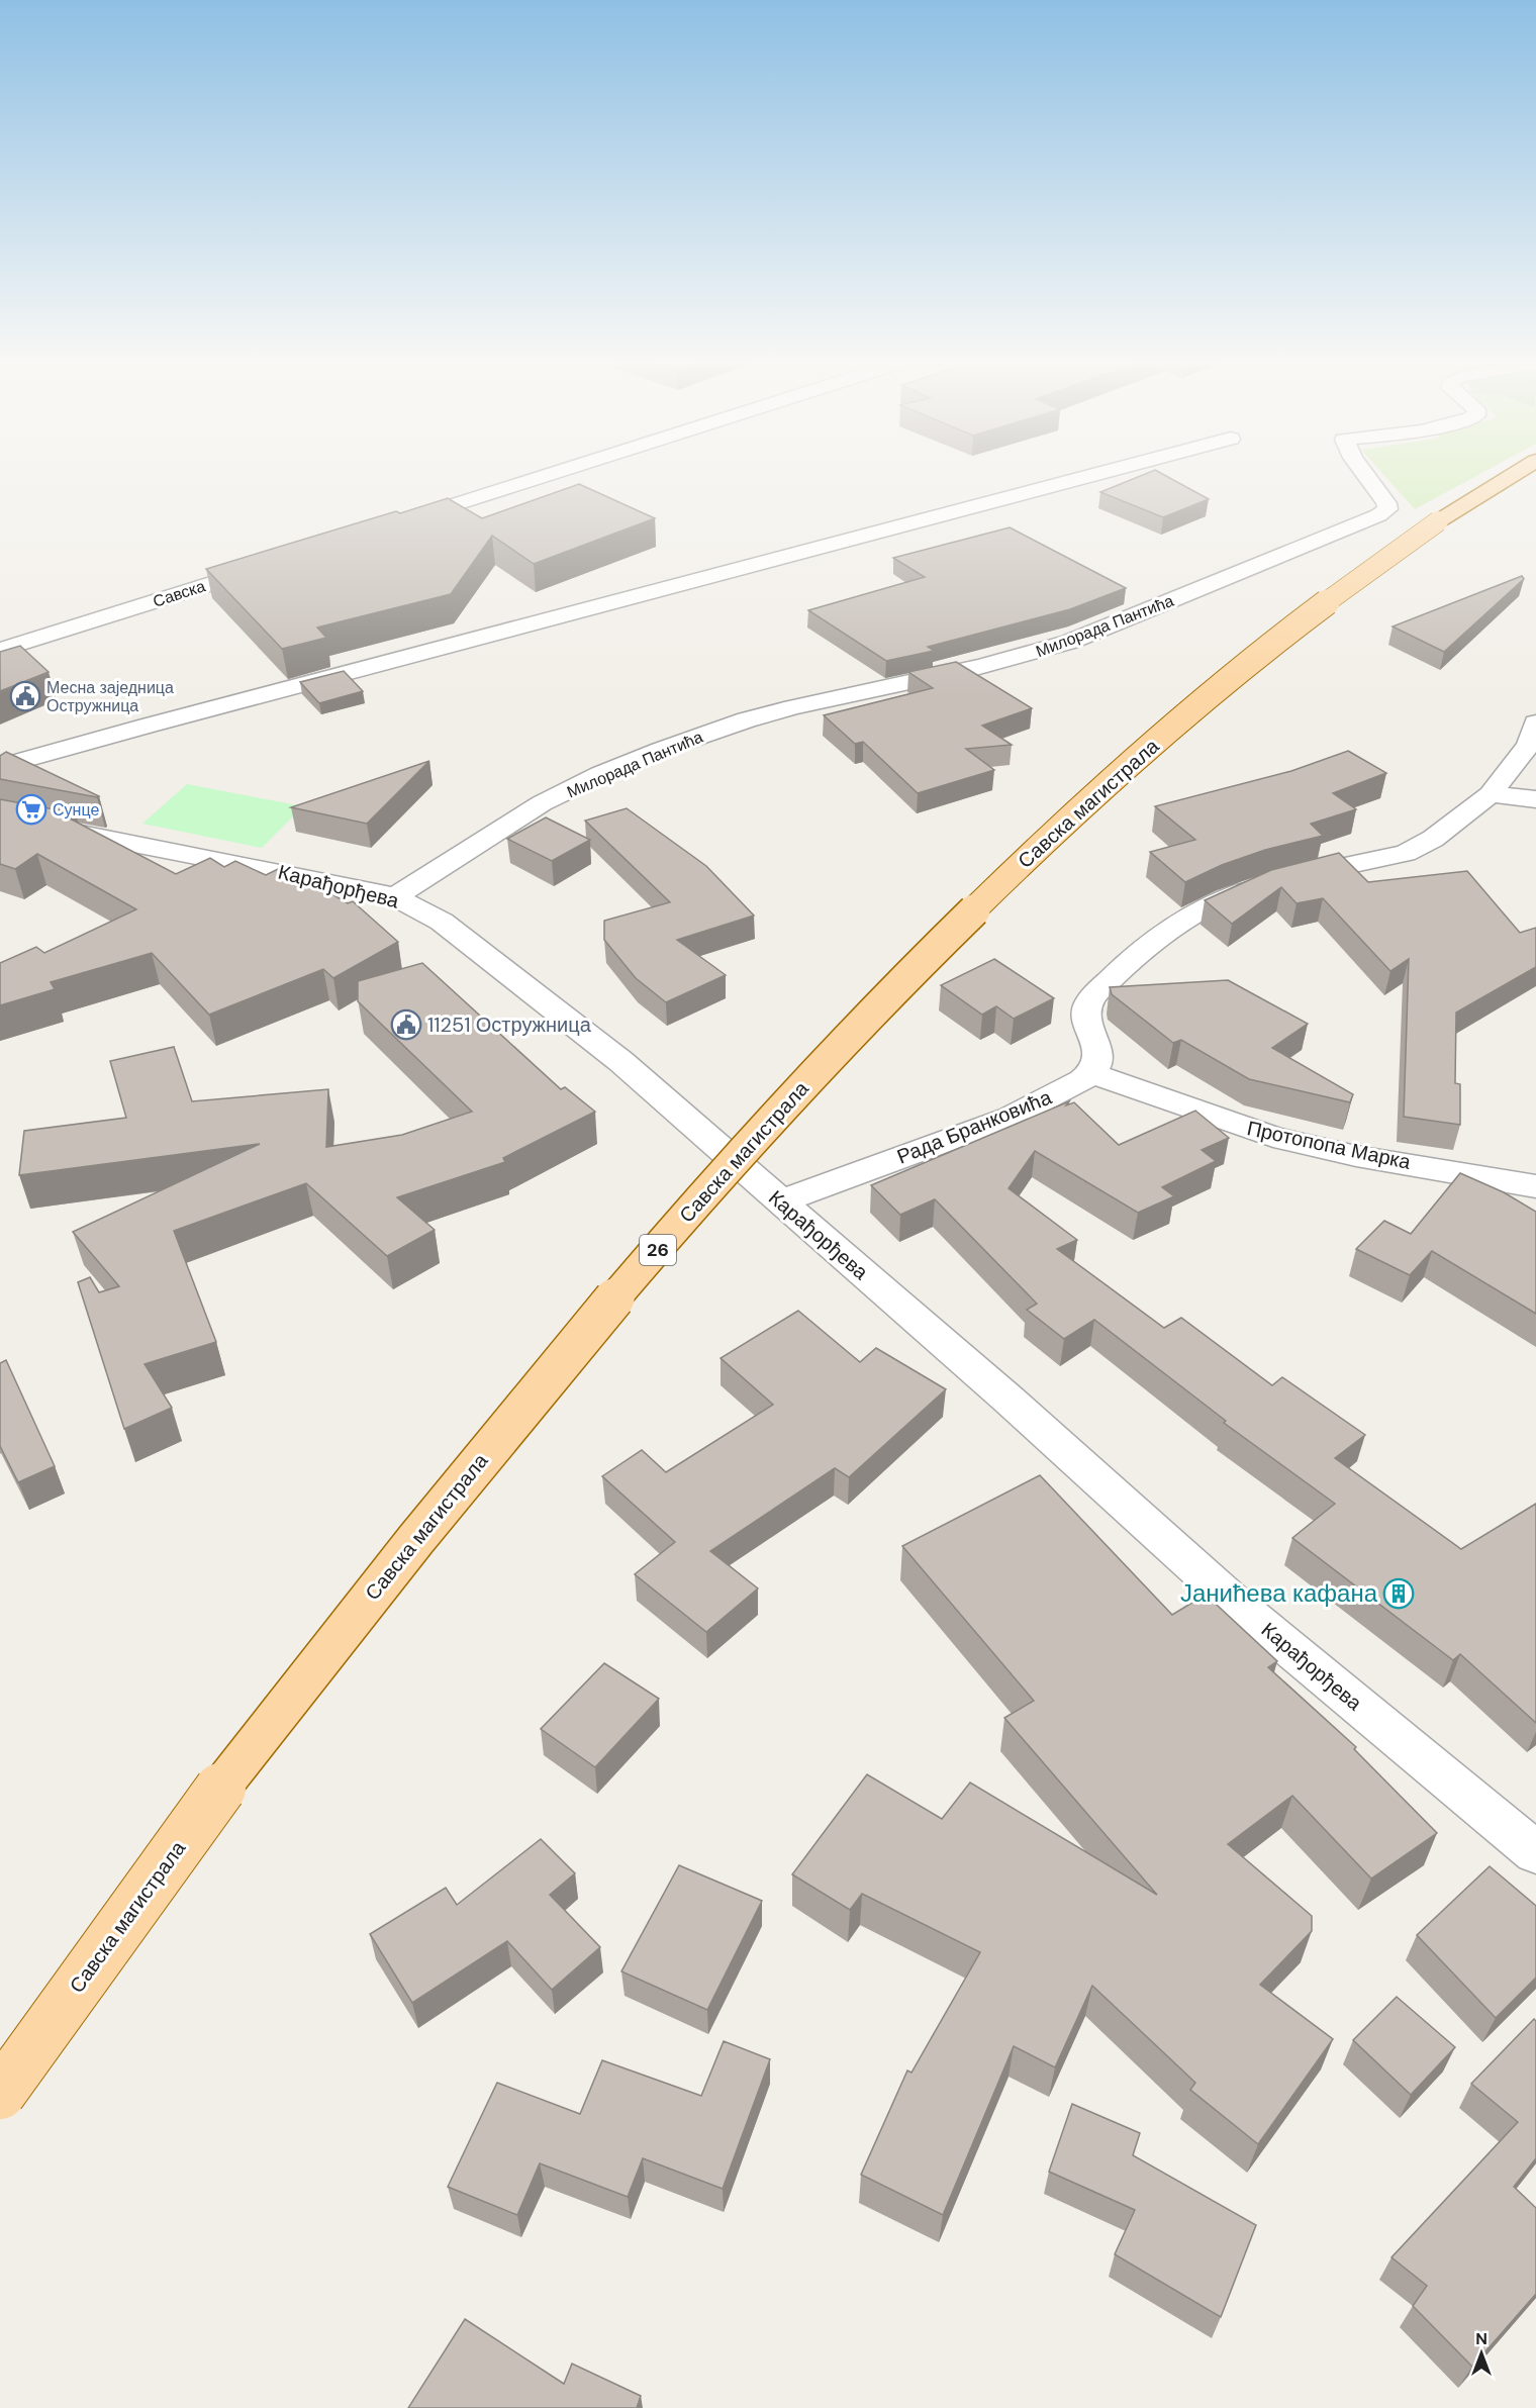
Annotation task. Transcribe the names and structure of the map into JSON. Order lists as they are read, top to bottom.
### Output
{
  "streets": {
    "main road": ["Савска магистрала", "26"],
    "street": [
      "Савска",
      "Милорада Пантића",
      "Карађорђева",
      "Рада Бранковића",
      "Протопопа Марка"
    ]
  },
  "crossings": [
    ["Милорада Пантића", "Карађорђева"],
    ["Карађорђева", "Рада Бранковића"],
    ["Рада Бранковића", "Протопопа Марка"]
  ],
  "places": {
    "public building": ["Месна заједница Остружница", "11251 Остружница"],
    "supermarket": ["Сунце"],
    "building": ["Јанићева кафана"]
  },
  "north": "top"
}
